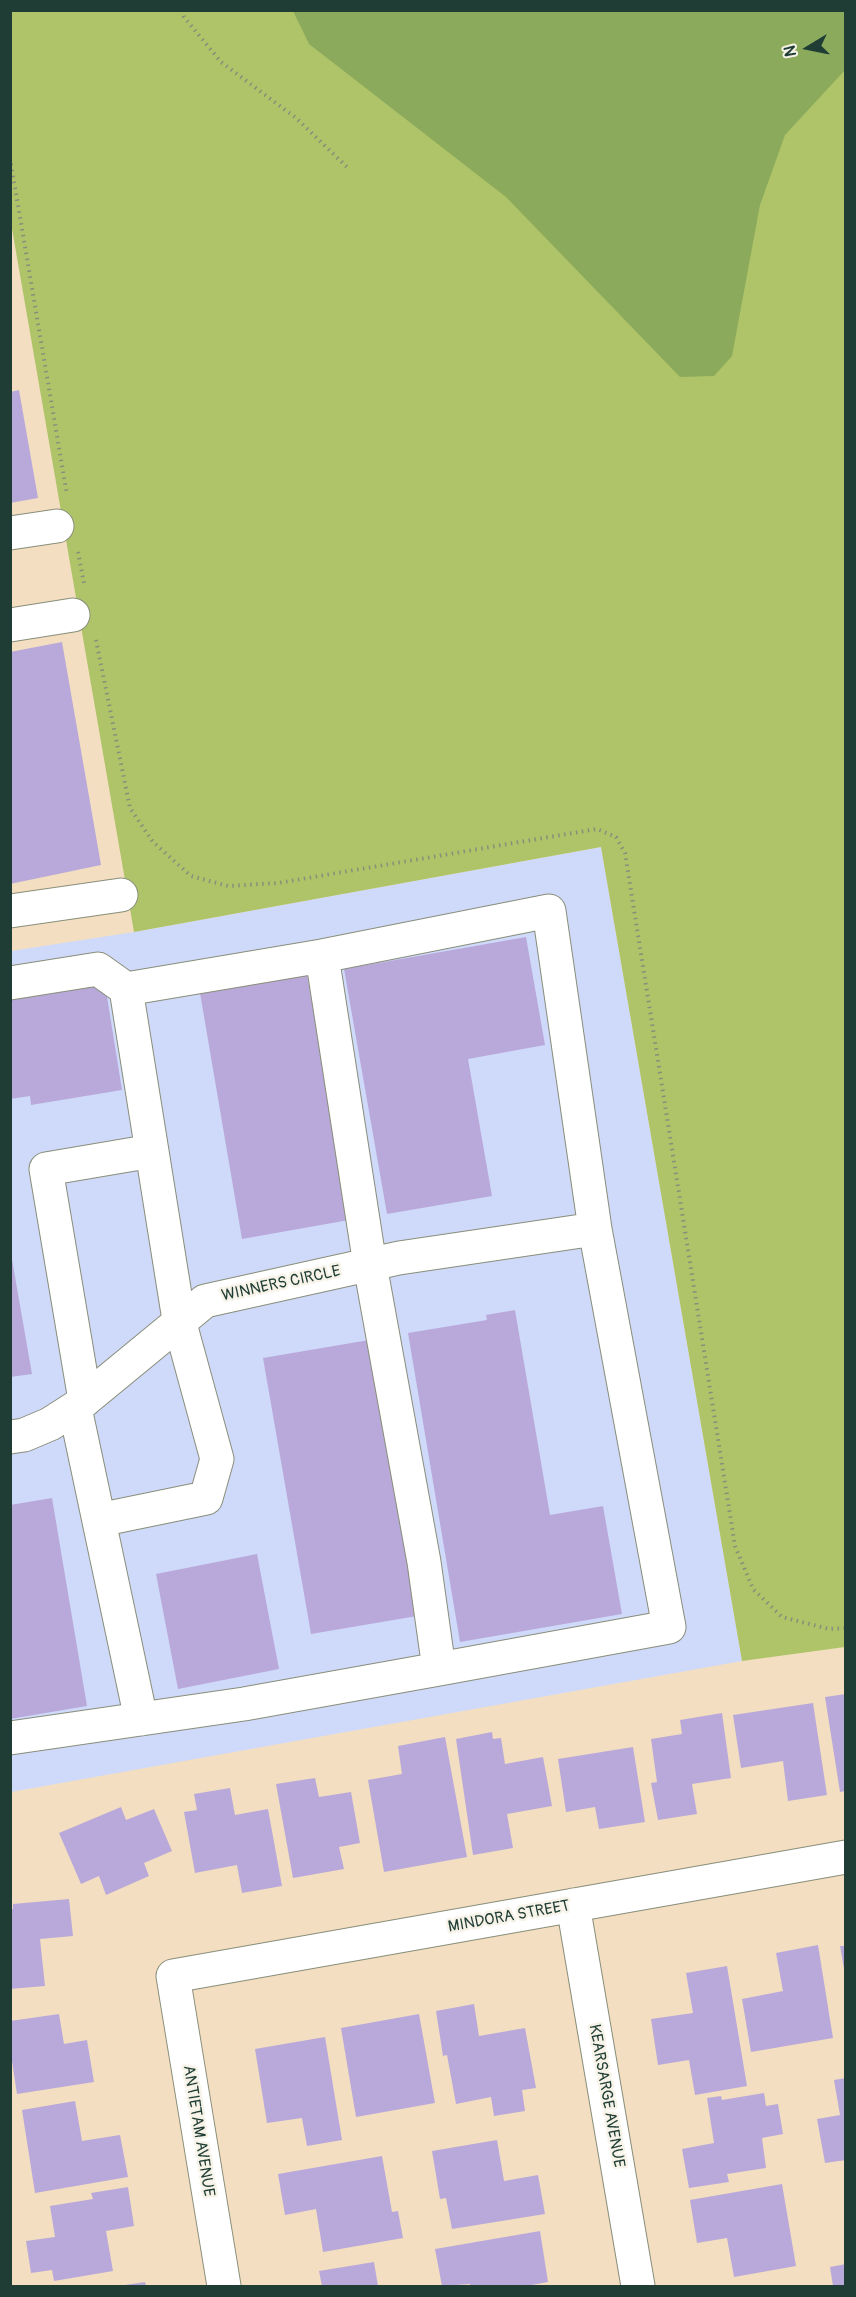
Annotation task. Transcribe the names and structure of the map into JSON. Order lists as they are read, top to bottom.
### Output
{
  "streets": {
    "street": [
      "WINNERS CIRCLE",
      "MINDORA STREET",
      "KEARSARGE AVENUE",
      "ANTIETAM AVENUE"
    ]
  },
  "crossings": [
    ["MINDORA STREET", "KEARSARGE AVENUE"],
    ["MINDORA STREET", "ANTIETAM AVENUE"]
  ],
  "north": "left"
}
